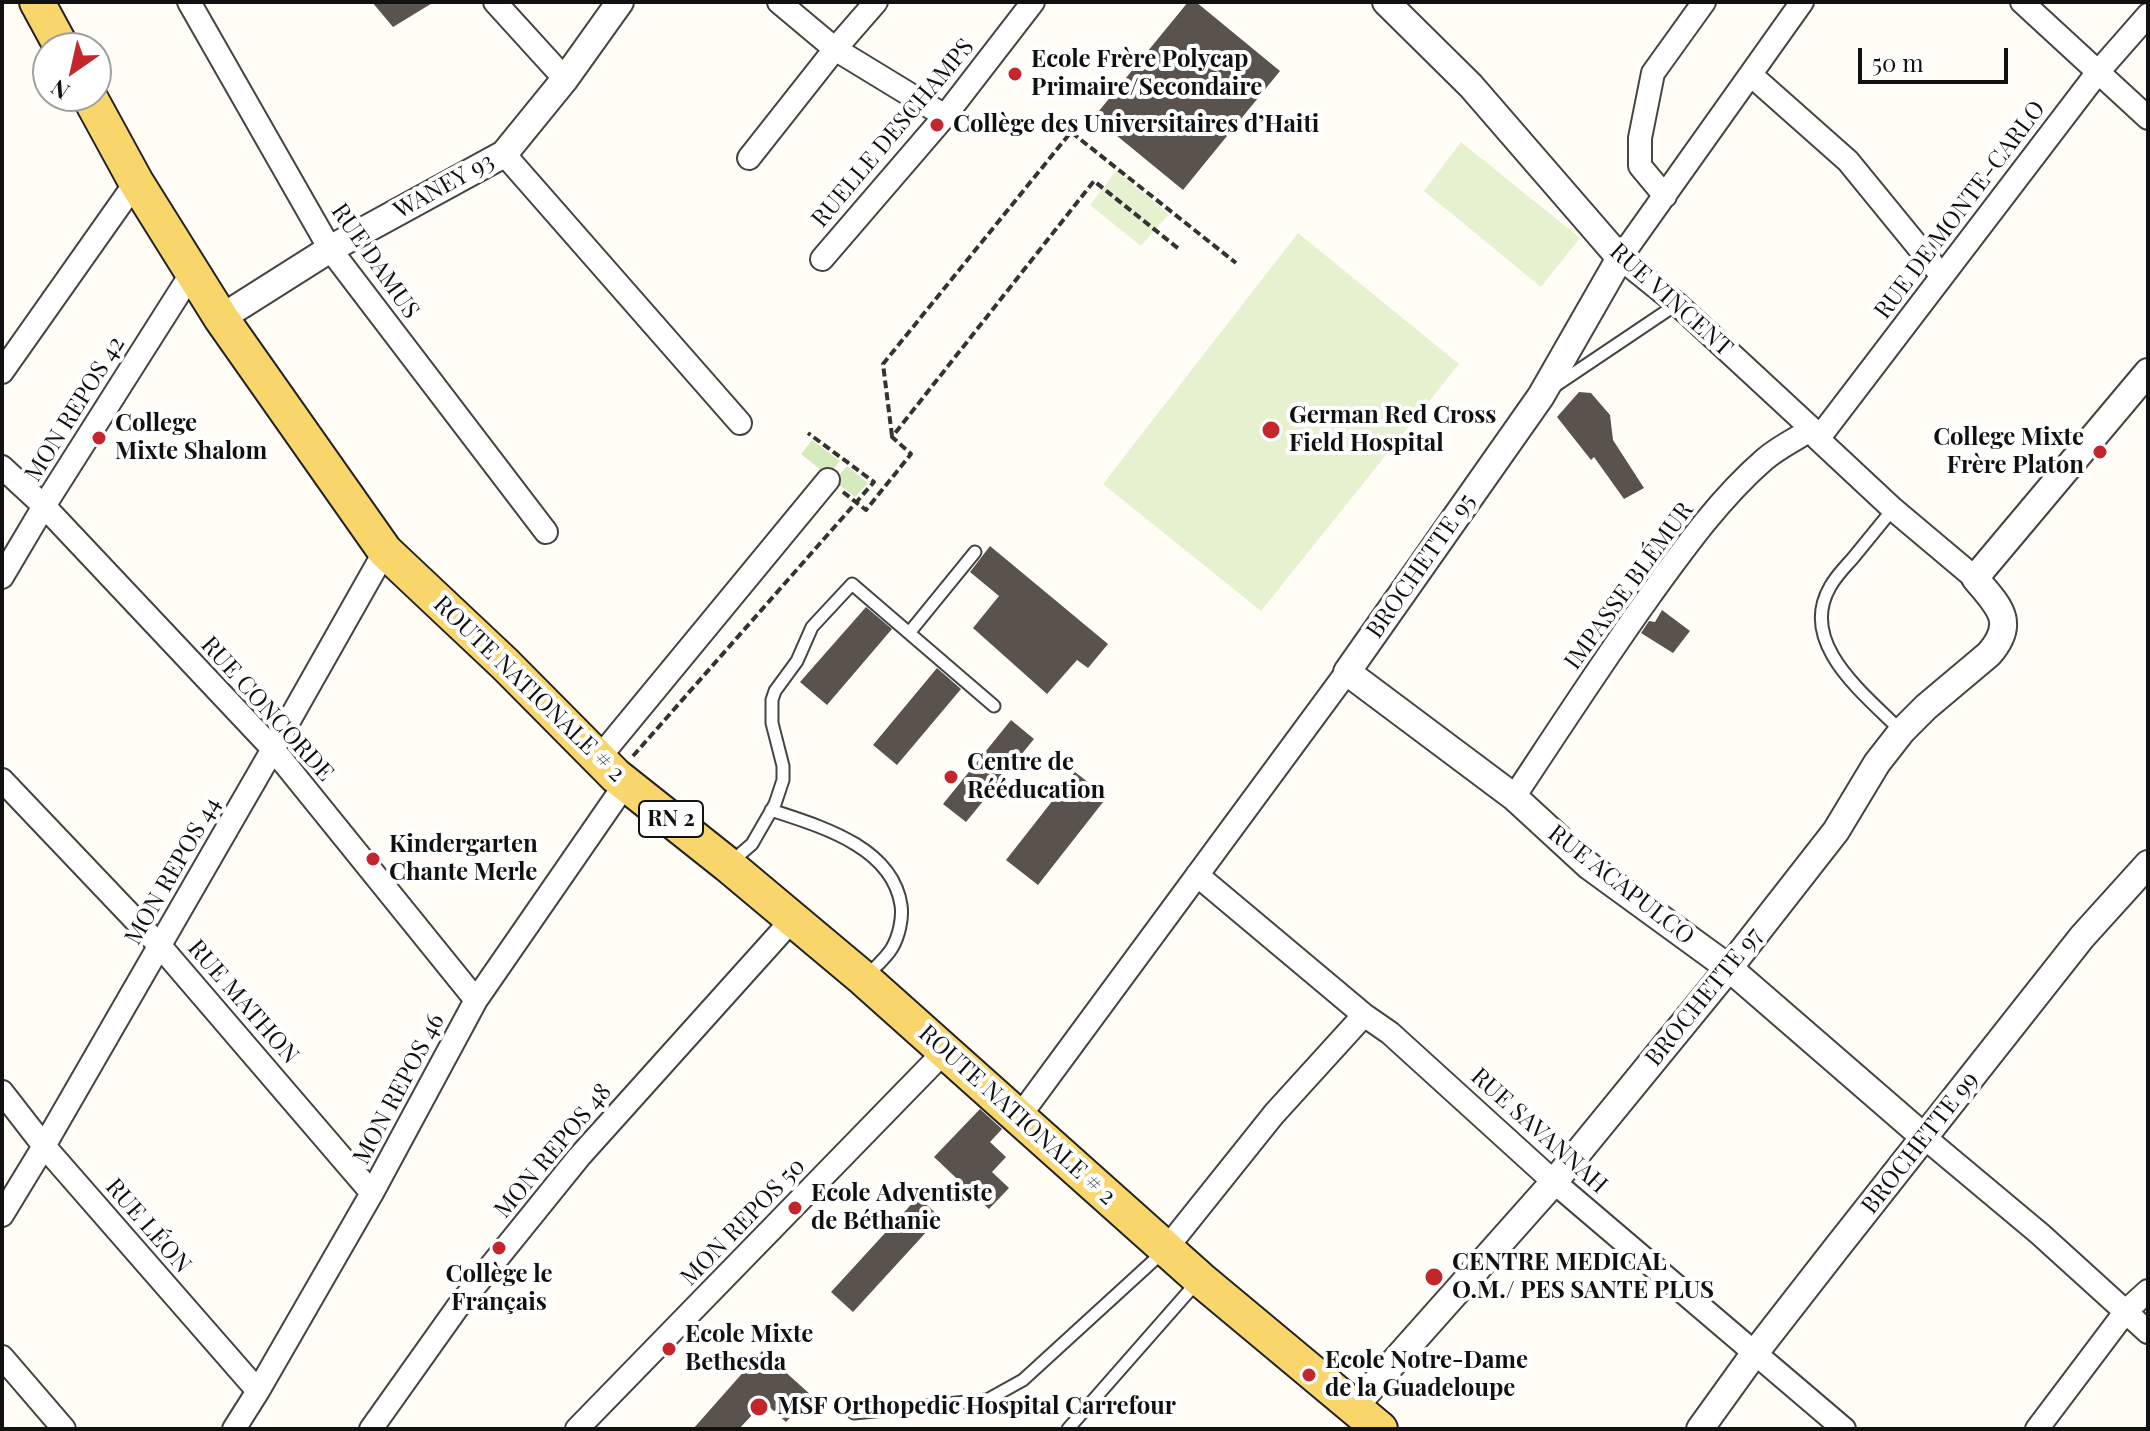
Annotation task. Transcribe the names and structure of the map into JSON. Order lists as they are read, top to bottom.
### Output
{
  "streets": {
    "main road": ["ROUTE NATIONALE # 2", "RN 2"],
    "street": [
      "RUELLE DESCHAMPS",
      "WANEY 93",
      "RUE DE MONTE-CARLO",
      "RUE DAMUS",
      "RUE VINCENT",
      "MON REPOS 42",
      "BROCHETTE 95",
      "IMPASSE BLÉMUR",
      "RUE CONCORDE",
      "MON REPOS 44",
      "RUE ACAPULCO",
      "BROCHETTE 97",
      "RUE MATHON",
      "MON REPOS 46",
      "RUE SAVANNAH",
      "BROCHETTE 99",
      "MON REPOS 48",
      "MON REPOS 50",
      "RUE LÉON"
    ]
  },
  "crossings": [
    ["WANEY 93", "RUE DAMUS"],
    ["WANEY 93", "ROUTE NATIONALE # 2"],
    ["RUE DE MONTE-CARLO", "RUE VINCENT"],
    ["RUE DE MONTE-CARLO", "IMPASSE BLÉMUR"],
    ["RUE VINCENT", "BROCHETTE 95"],
    ["RUE VINCENT", "IMPASSE BLÉMUR"],
    ["RUE VINCENT", "BROCHETTE 97"],
    ["MON REPOS 42", "ROUTE NATIONALE # 2"],
    ["MON REPOS 42", "RUE CONCORDE"],
    ["BROCHETTE 95", "ROUTE NATIONALE # 2"],
    ["BROCHETTE 95", "RUE ACAPULCO"],
    ["BROCHETTE 95", "RUE SAVANNAH"],
    ["IMPASSE BLÉMUR", "RUE ACAPULCO"],
    ["ROUTE NATIONALE # 2", "MON REPOS 44"],
    ["ROUTE NATIONALE # 2", "BROCHETTE 97"],
    ["ROUTE NATIONALE # 2", "MON REPOS 46"],
    ["ROUTE NATIONALE # 2", "MON REPOS 48"],
    ["ROUTE NATIONALE # 2", "MON REPOS 50"],
    ["RUE CONCORDE", "MON REPOS 44"],
    ["RUE CONCORDE", "MON REPOS 46"],
    ["MON REPOS 44", "RUE MATHON"],
    ["MON REPOS 44", "RUE LÉON"],
    ["RUE ACAPULCO", "BROCHETTE 97"],
    ["RUE ACAPULCO", "BROCHETTE 99"],
    ["BROCHETTE 97", "RUE SAVANNAH"],
    ["RUE MATHON", "MON REPOS 46"],
    ["MON REPOS 46", "RUE LÉON"],
    ["RUE SAVANNAH", "BROCHETTE 99"]
  ],
  "places": [
    "Ecole Frère Polycap Primaire/Secondaire",
    "Collège des Universitaires d’Haiti",
    "German Red Cross Field Hospital",
    "College Mixte Shalom",
    "College Mixte Frère Platon",
    "Centre de Rééducation",
    "Kindergarten Chante Merle",
    "Ecole Adventiste de Béthanie",
    "Collège le Français",
    "CENTRE MEDICAL O.M./ PES SANTE PLUS",
    "Ecole Mixte Bethesda",
    "Ecole Notre-Dame de la Guadeloupe",
    "MSF Orthopedic Hospital Carrefour"
  ],
  "scale_bar": "50 m",
  "north": "bottom left"
}
